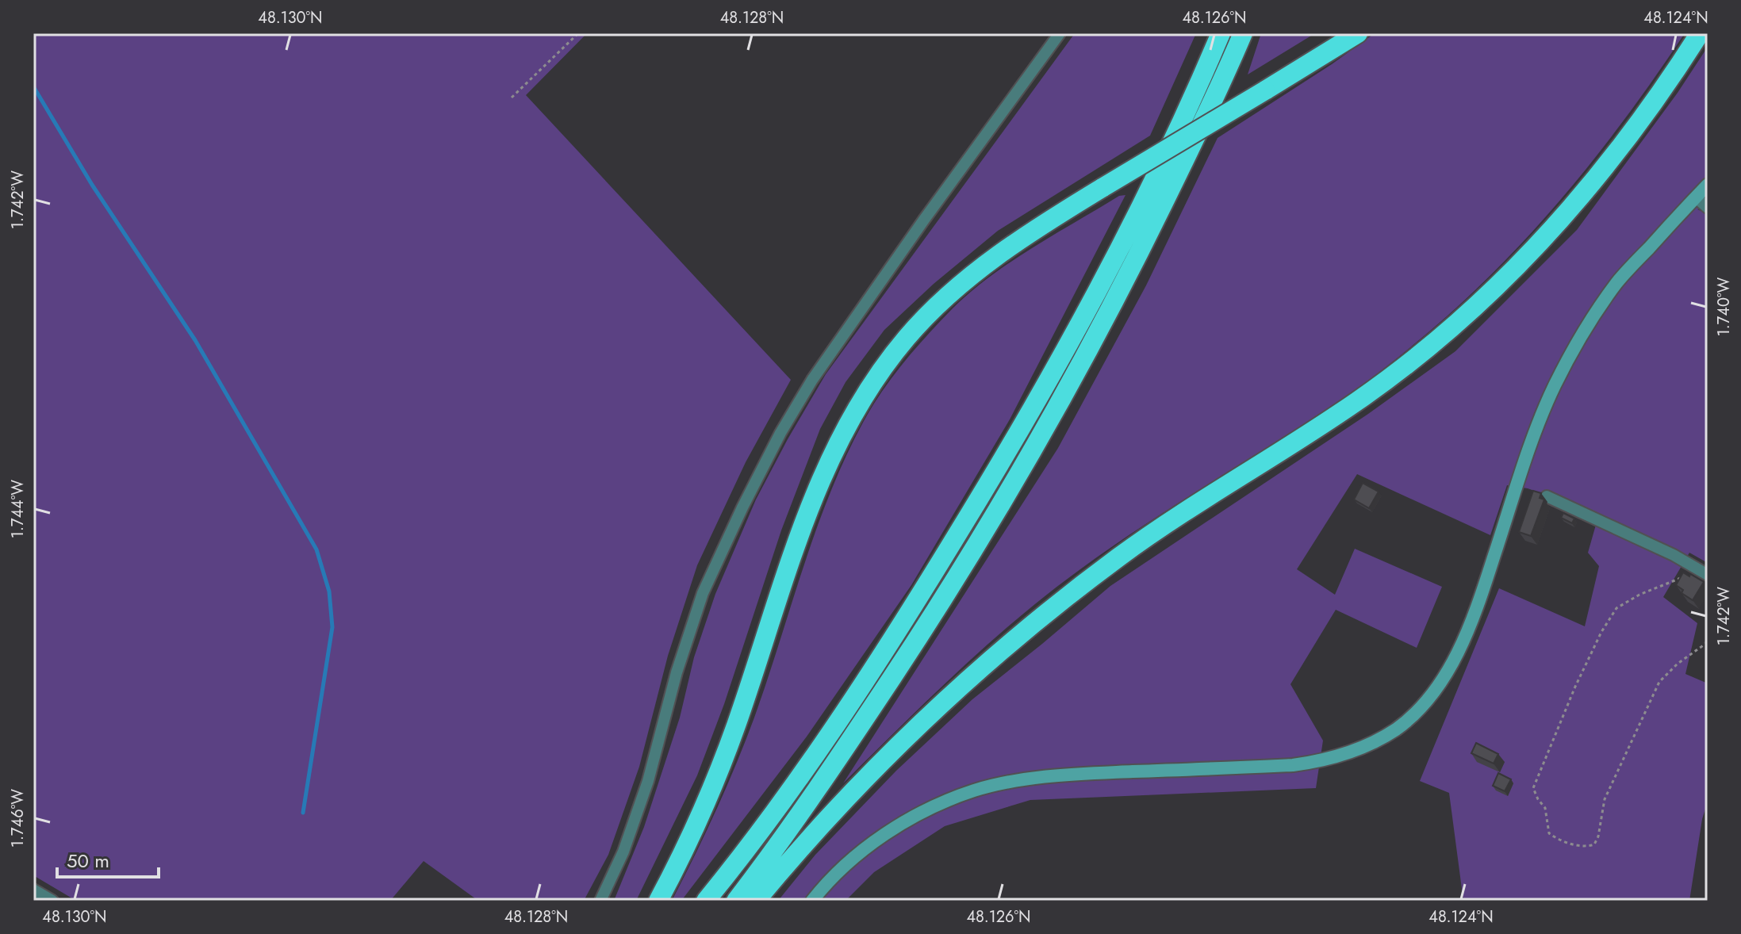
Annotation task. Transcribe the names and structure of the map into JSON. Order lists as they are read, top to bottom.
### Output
{
  "scale_bar": "50 m",
  "coordinates": [
    "48.130°N",
    "48.128°N",
    "48.126°N",
    "48.124°N",
    "1.742°W",
    "1.740°W",
    "1.744°W",
    "1.746°W"
  ]
}
